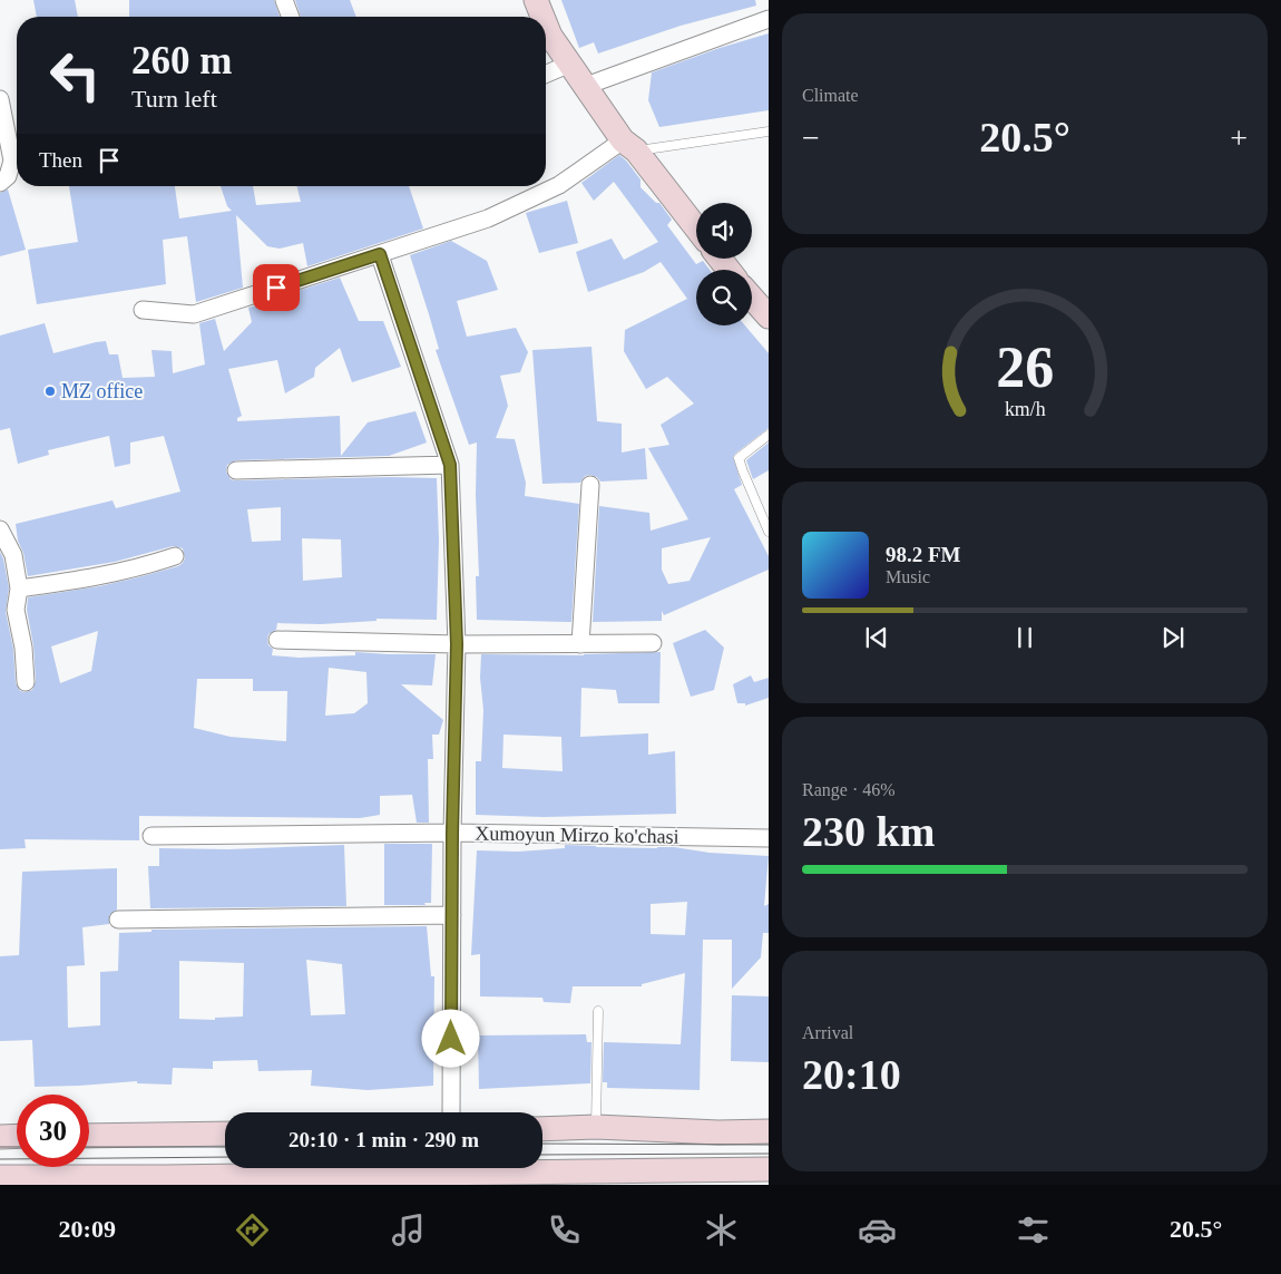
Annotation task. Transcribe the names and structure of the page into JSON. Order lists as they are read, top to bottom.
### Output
{
  "streets": {
    "street": ["Xumoyun Mirzo ko'chasi"]
  },
  "places": ["MZ office"],
  "page": {
    "tile": [
      "Climate",
      ["Range · 46%", "230 km"],
      ["Arrival", "20:10"]
    ],
    "turn": ["260 m", "Turn left"],
    "heat": ["−", "20.5°", "+"],
    "then": "Then",
    "song": ["98.2 FM", "Music"],
    "limit": "30",
    "trip": "20:10 · 1 min · 290 m",
    "tabs": ["20:09", "20.5°"],
    "gauge": ["26", "km/h"]
  }
}
